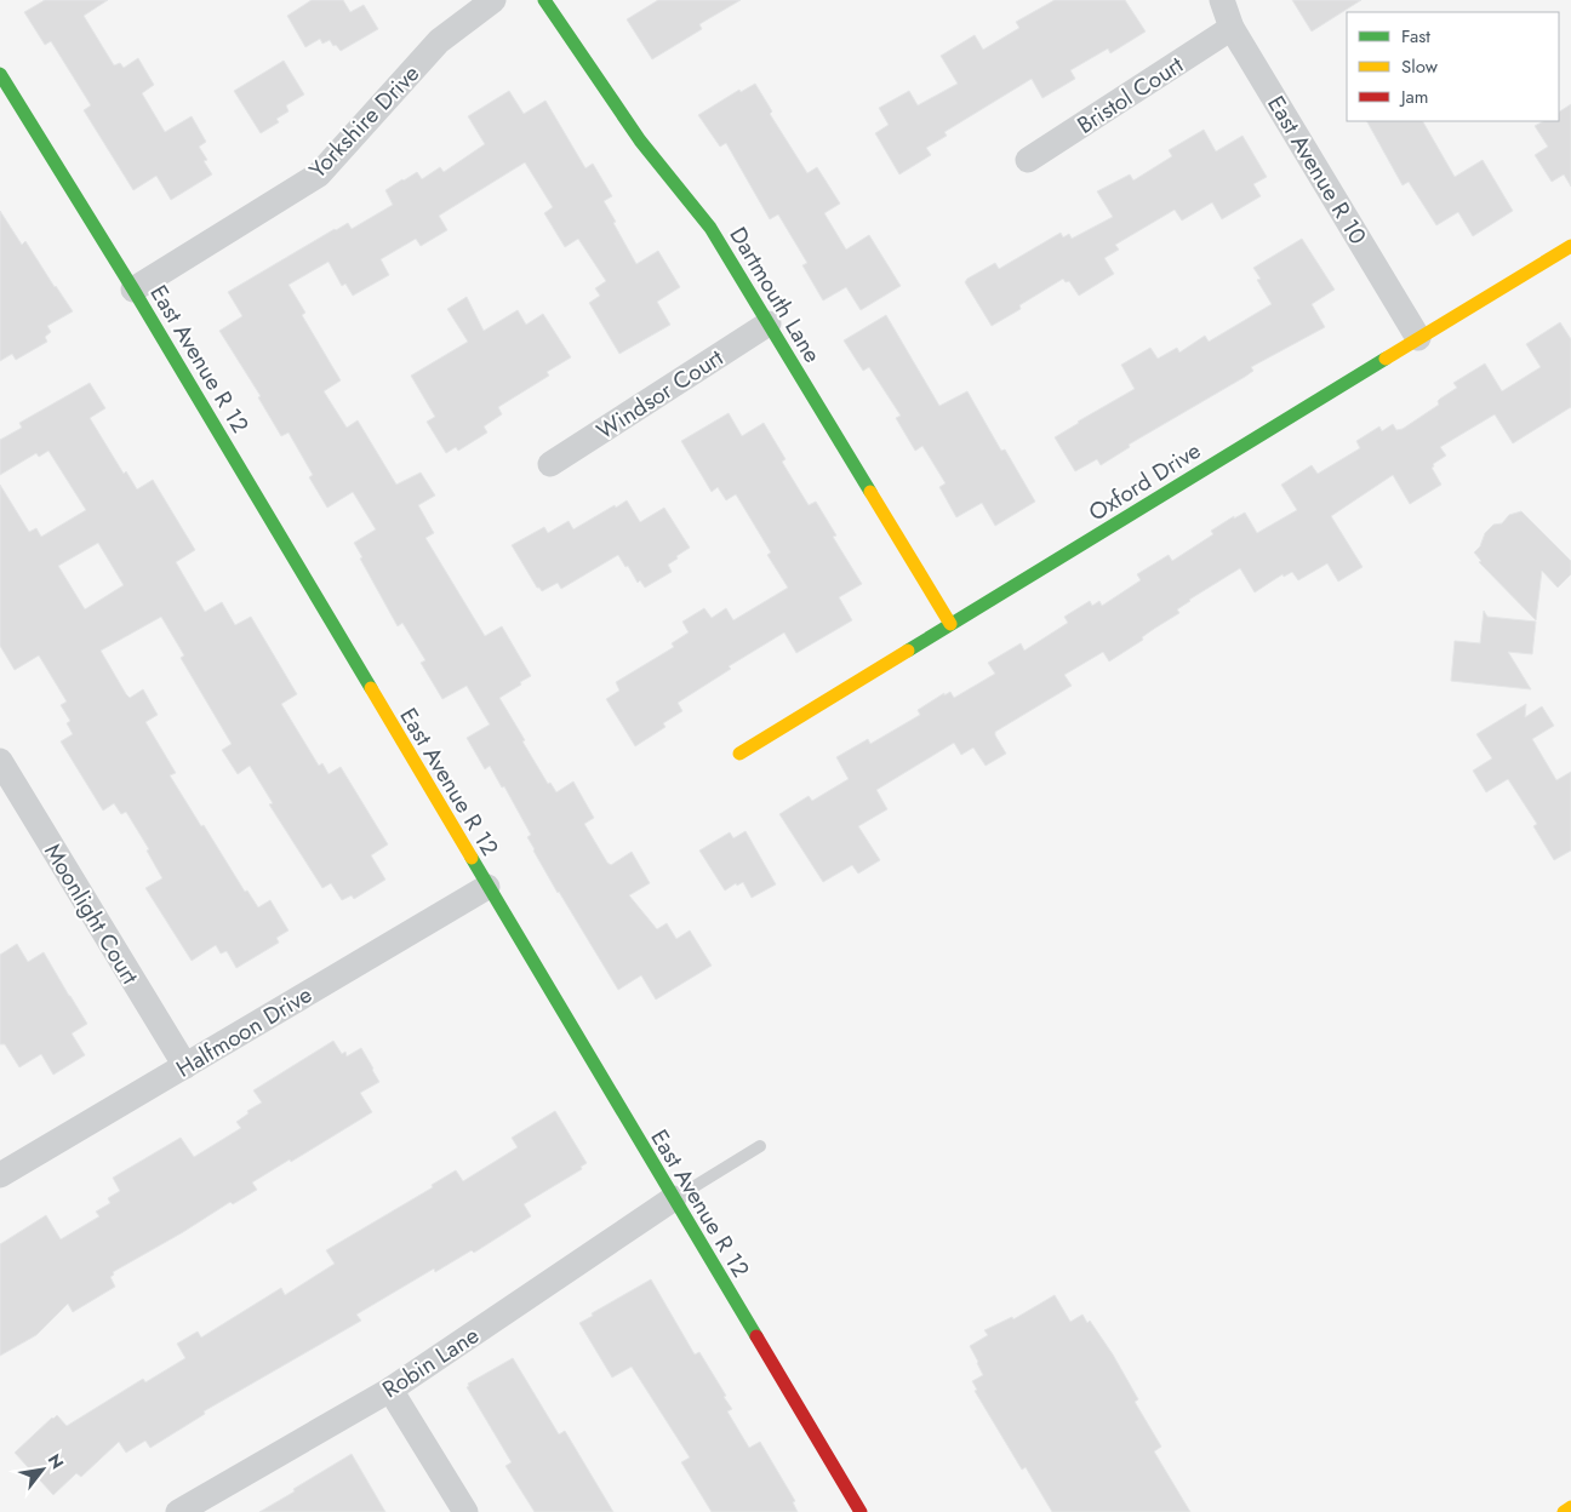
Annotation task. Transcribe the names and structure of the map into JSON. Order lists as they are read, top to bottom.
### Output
{
  "streets": {
    "street": [
      "Bristol Court",
      "Yorkshire Drive",
      "East Avenue R 10",
      "Dartmouth Lane",
      "East Avenue R 12",
      "Windsor Court",
      "Oxford Drive",
      "Moonlight Court",
      "Halfmoon Drive",
      "Robin Lane"
    ]
  },
  "crossings": [
    ["Bristol Court", "East Avenue R 10"],
    ["Yorkshire Drive", "East Avenue R 12"],
    ["East Avenue R 10", "Oxford Drive"],
    ["Dartmouth Lane", "Windsor Court"],
    ["Dartmouth Lane", "Oxford Drive"],
    ["East Avenue R 12", "Halfmoon Drive"],
    ["East Avenue R 12", "Robin Lane"],
    ["Moonlight Court", "Halfmoon Drive"]
  ],
  "legend": ["Fast", "Slow", "Jam"],
  "north": "top right"
}
